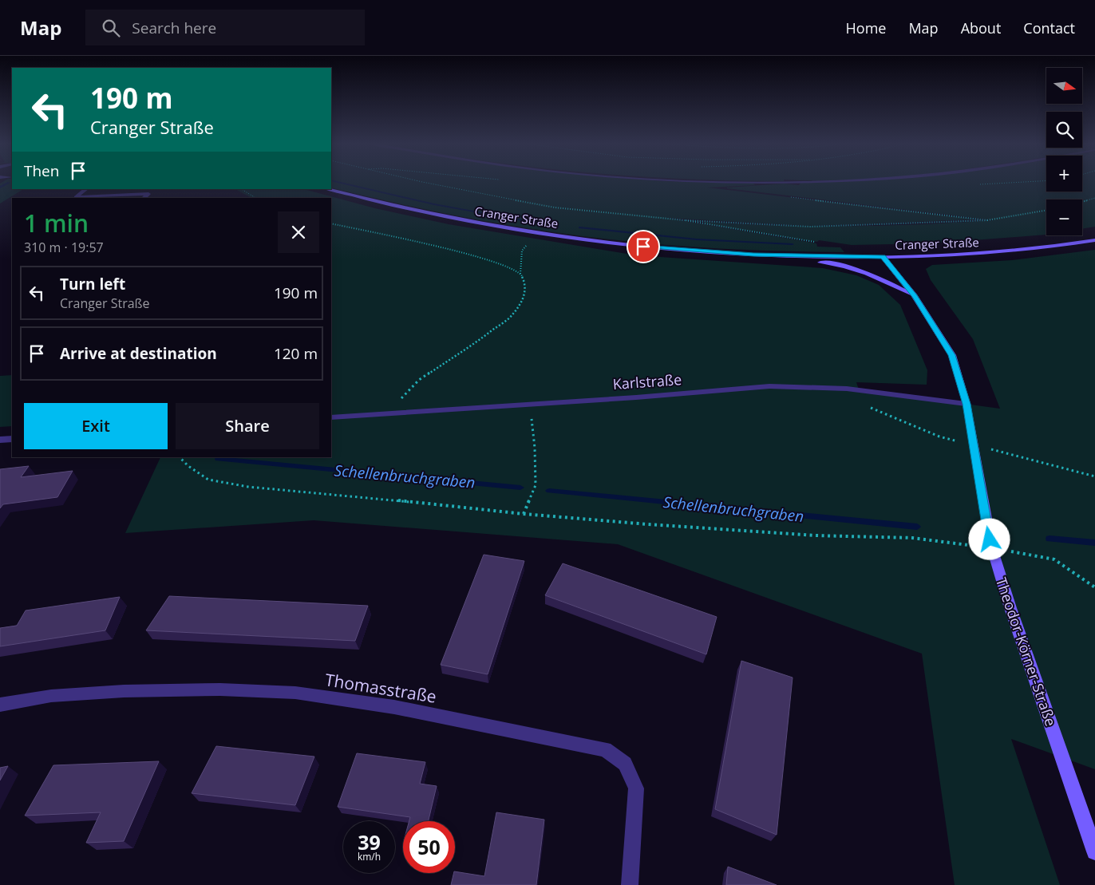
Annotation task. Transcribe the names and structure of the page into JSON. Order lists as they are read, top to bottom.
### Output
{
  "streets": {
    "main road": ["Cranger Straße", "Theodor-Körner-Straße"],
    "street": ["Karlstraße", "Thomasstraße"]
  },
  "crossings": [
    ["Cranger Straße", "Theodor-Körner-Straße"],
    ["Karlstraße", "Theodor-Körner-Straße"]
  ],
  "water": ["Schellenbruchgraben"],
  "north": "right",
  "page": {
    "header": "Map",
    "search": "Search here",
    "nav": [
      "Home",
      "Map",
      "About",
      "Contact"
    ],
    "map_buttons": ["+", "−"],
    "turn": ["190 m", "Cranger Straße"],
    "then": "Then",
    "heading": ["1 min", "310 m · 19:57"],
    "list": [
      {
        "name": "Turn left",
        "note": "Cranger Straße",
        "value": "190 m"
      },
      {
        "name": "Arrive at destination",
        "value": "120 m"
      }
    ],
    "buttons": ["Exit", "Share"],
    "speed": "39 km/h",
    "limit": "50"
  }
}
